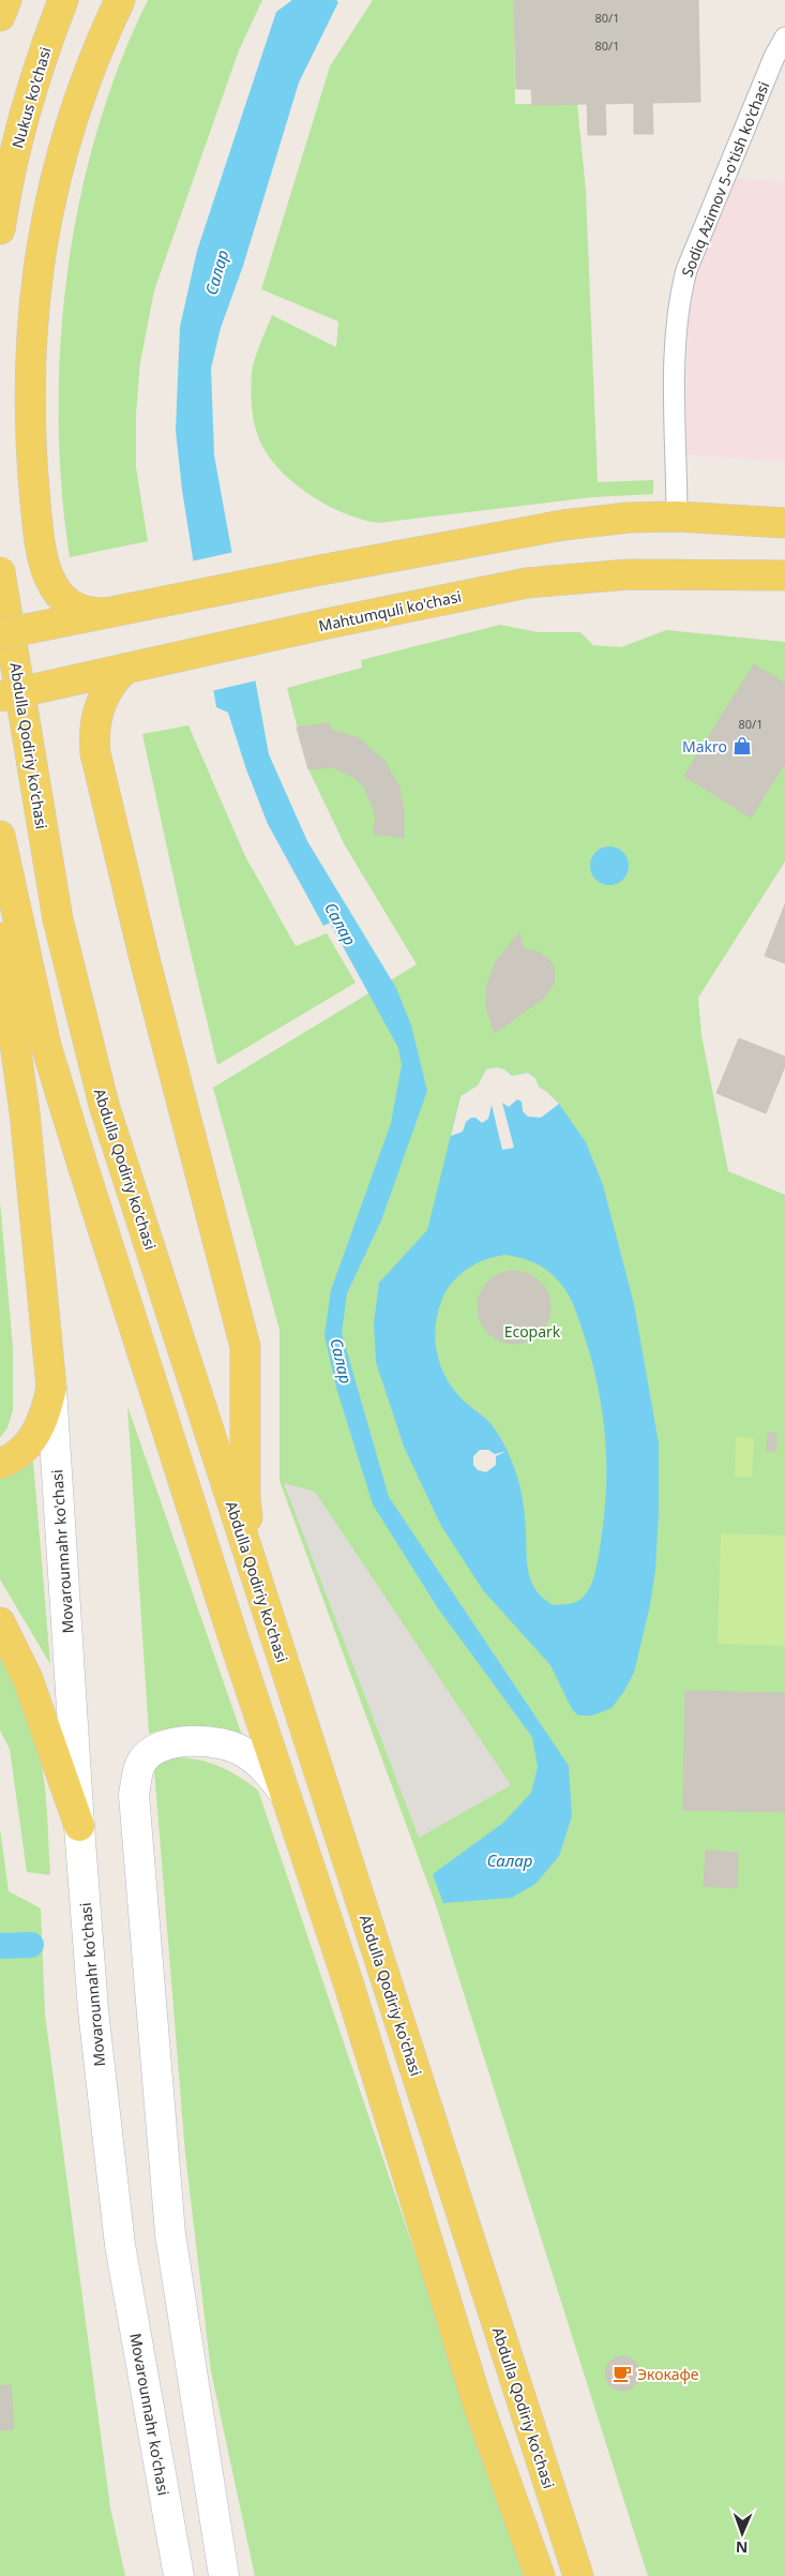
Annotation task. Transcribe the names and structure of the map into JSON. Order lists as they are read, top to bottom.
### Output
{
  "streets": {
    "main road": ["Nukus ko'chasi", "Mahtumquli ko'chasi", "Abdulla Qodiriy ko'chasi"],
    "street": ["Sodiq Azimov 5-o'tish ko'chasi", "Movarounnahr ko'chasi"]
  },
  "water": ["Салар"],
  "parks": ["Ecopark"],
  "places": {
    "shop": ["Makro"],
    "cafe": ["Экокафе"]
  },
  "house_numbers": ["80/1", "80/1", "80/1"],
  "north": "bottom"
}
